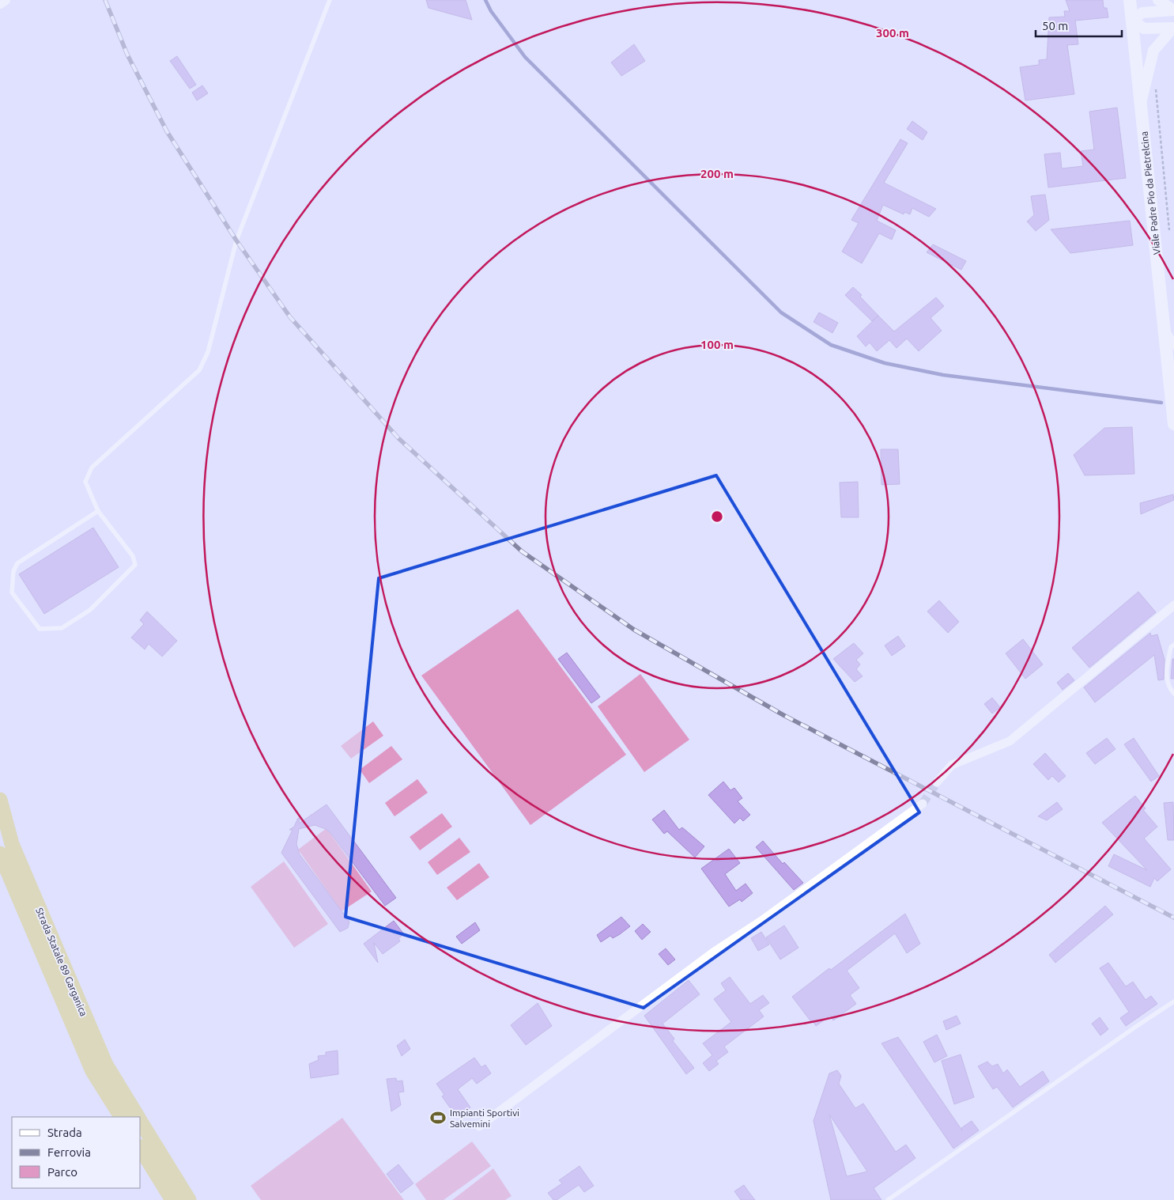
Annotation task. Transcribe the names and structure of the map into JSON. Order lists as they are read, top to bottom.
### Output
{
  "streets": {
    "highway": ["Strada Statale 89 Garganica"],
    "main road": ["Viale Padre Pio da Pietrelcina"]
  },
  "places": {
    "sports": ["Impianti Sportivi Salvemini"]
  },
  "legend": ["Strada", "Ferrovia", "Parco"],
  "scale_bar": "50 m",
  "rings": ["300 m", "200 m", "100 m"]
}
